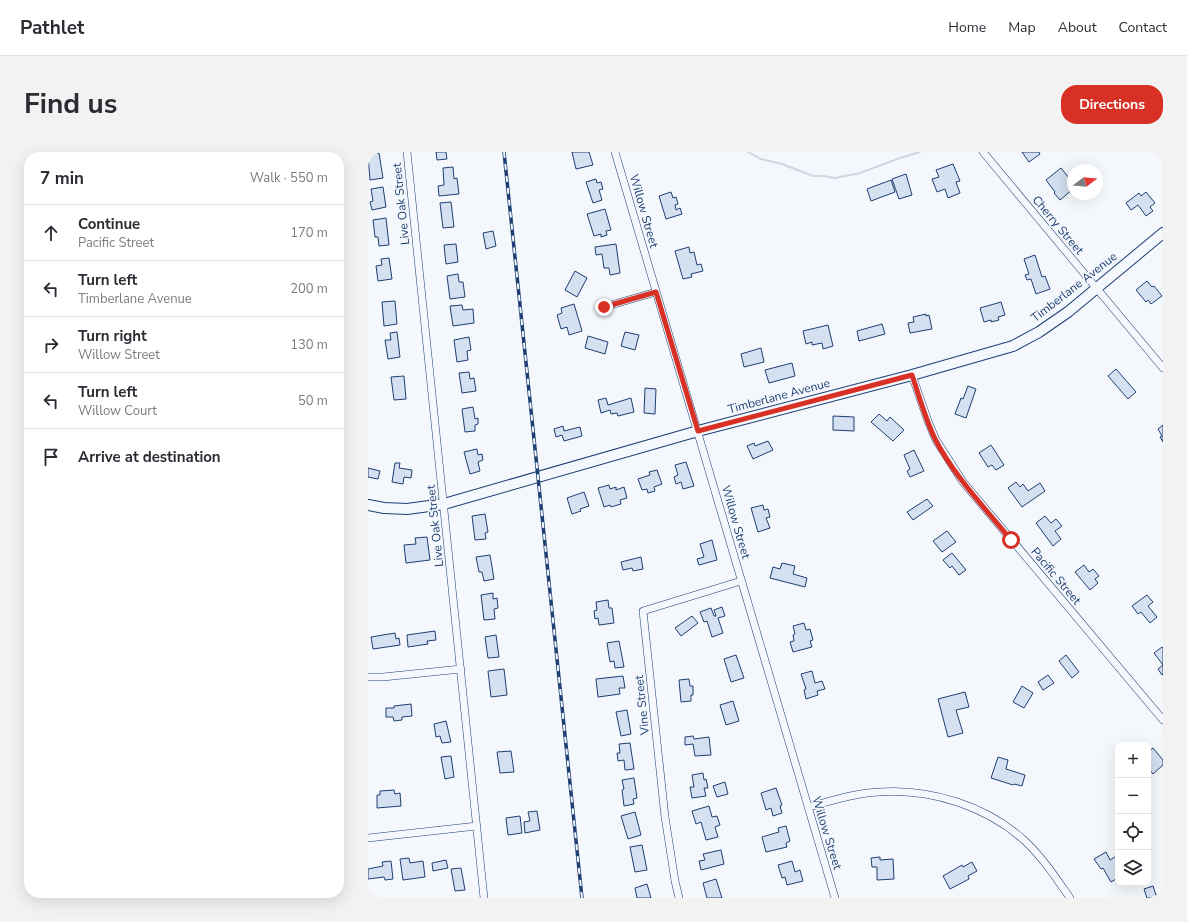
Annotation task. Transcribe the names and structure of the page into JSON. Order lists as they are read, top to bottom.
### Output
{
  "streets": {
    "street": [
      "Live Oak Street",
      "Willow Street",
      "Cherry Street",
      "Timberlane Avenue",
      "Pacific Street",
      "Vine Street"
    ]
  },
  "crossings": [
    ["Live Oak Street", "Timberlane Avenue"],
    ["Willow Street", "Timberlane Avenue"],
    ["Willow Street", "Vine Street"],
    ["Cherry Street", "Timberlane Avenue"],
    ["Timberlane Avenue", "Pacific Street"]
  ],
  "north": "right",
  "page": {
    "header": "Pathlet",
    "nav": [
      "Home",
      "Map",
      "About",
      "Contact"
    ],
    "title": "Find us",
    "buttons": "Directions",
    "heading": ["7 min", "Walk · 550 m"],
    "list": [
      ["Continue", "Pacific Street", "170 m"],
      ["Turn left", "Timberlane Avenue", "200 m"],
      ["Turn right", "Willow Street", "130 m"],
      ["Turn left", "Willow Court", "50 m"],
      "Arrive at destination"
    ],
    "map_buttons": ["+", "−"]
  }
}
